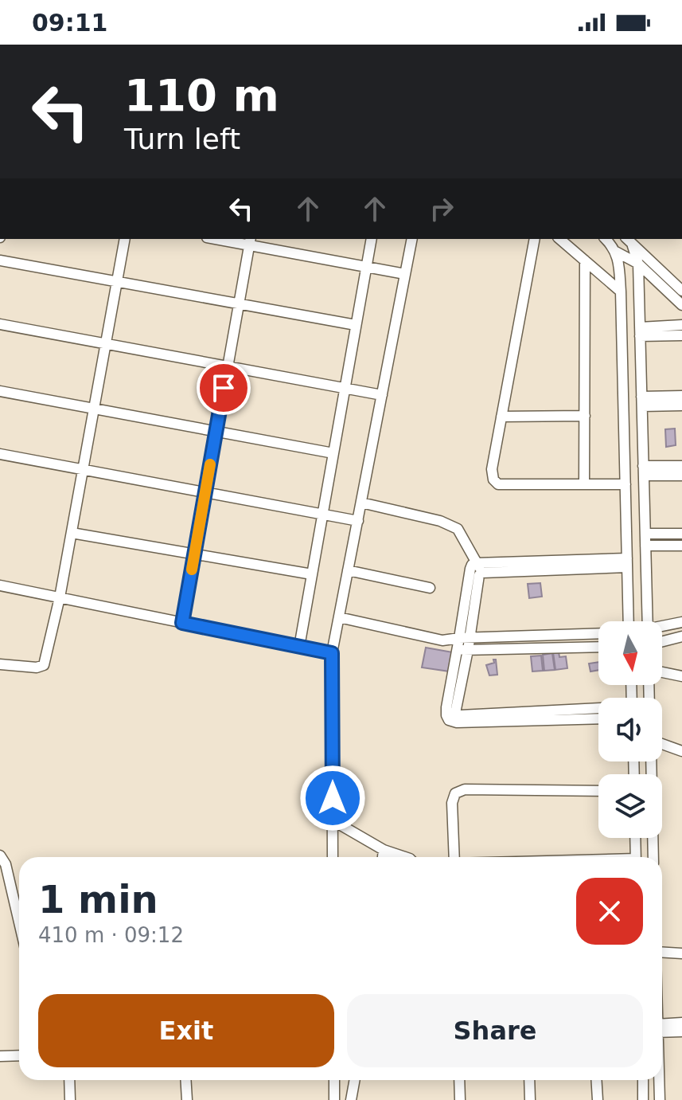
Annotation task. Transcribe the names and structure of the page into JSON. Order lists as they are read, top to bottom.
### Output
{
  "north": "bottom",
  "page": {
    "status": "09:11",
    "turn": ["110 m", "Turn left"],
    "heading": ["1 min", "410 m · 09:12"],
    "buttons": ["Exit", "Share"]
  }
}
